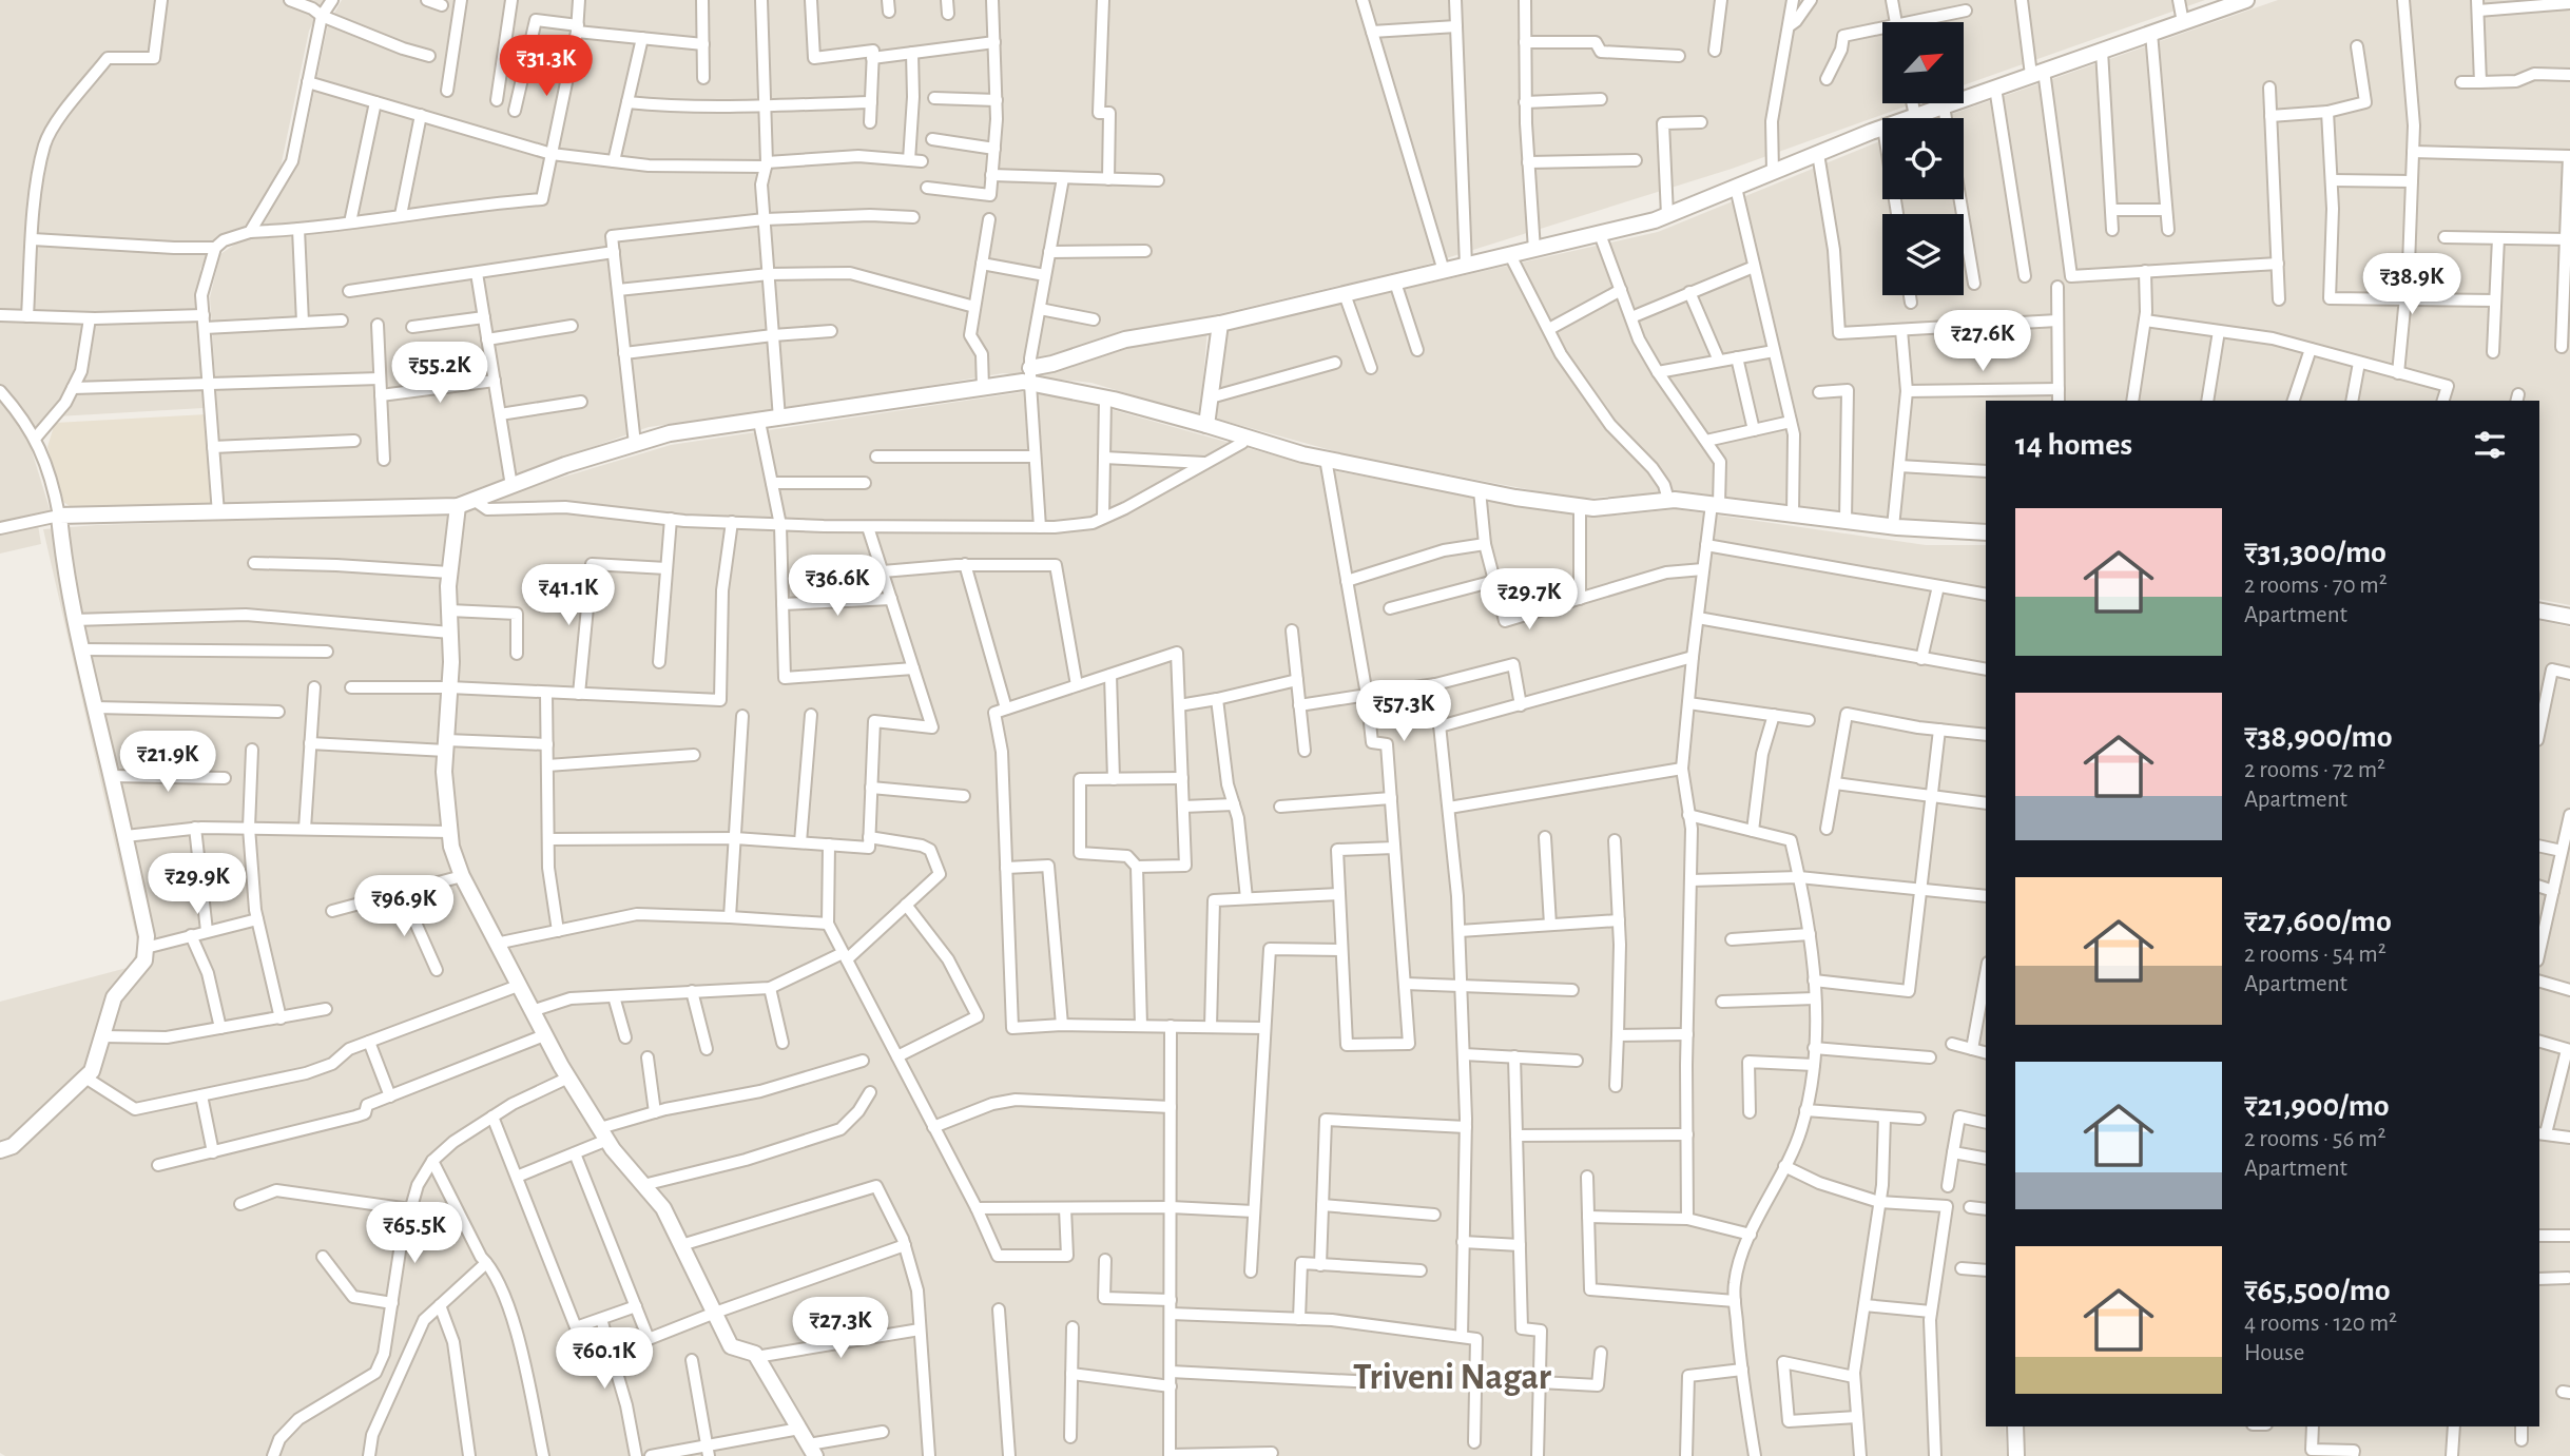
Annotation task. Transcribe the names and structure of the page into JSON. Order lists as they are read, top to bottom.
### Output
{
  "districts": ["Triveni Nagar"],
  "north": "top right",
  "page": {
    "price": [
      "₹31.3K",
      "₹38.9K",
      "₹27.6K",
      "₹55.2K",
      "₹36.6K",
      "₹41.1K",
      "₹29.7K",
      "₹57.3K",
      "₹21.9K",
      "₹29.9K",
      "₹96.9K",
      "₹65.5K",
      "₹27.3K",
      "₹60.1K"
    ],
    "heading": "14 homes",
    "list": [
      {
        "name": "₹31,300/mo",
        "note": "2 rooms · 70 m² · Apartment"
      },
      {
        "name": "₹38,900/mo",
        "note": "2 rooms · 72 m² · Apartment"
      },
      {
        "name": "₹27,600/mo",
        "note": "2 rooms · 54 m² · Apartment"
      },
      {
        "name": "₹21,900/mo",
        "note": "2 rooms · 56 m² · Apartment"
      },
      {
        "name": "₹65,500/mo",
        "note": "4 rooms · 120 m² · House"
      }
    ]
  }
}
